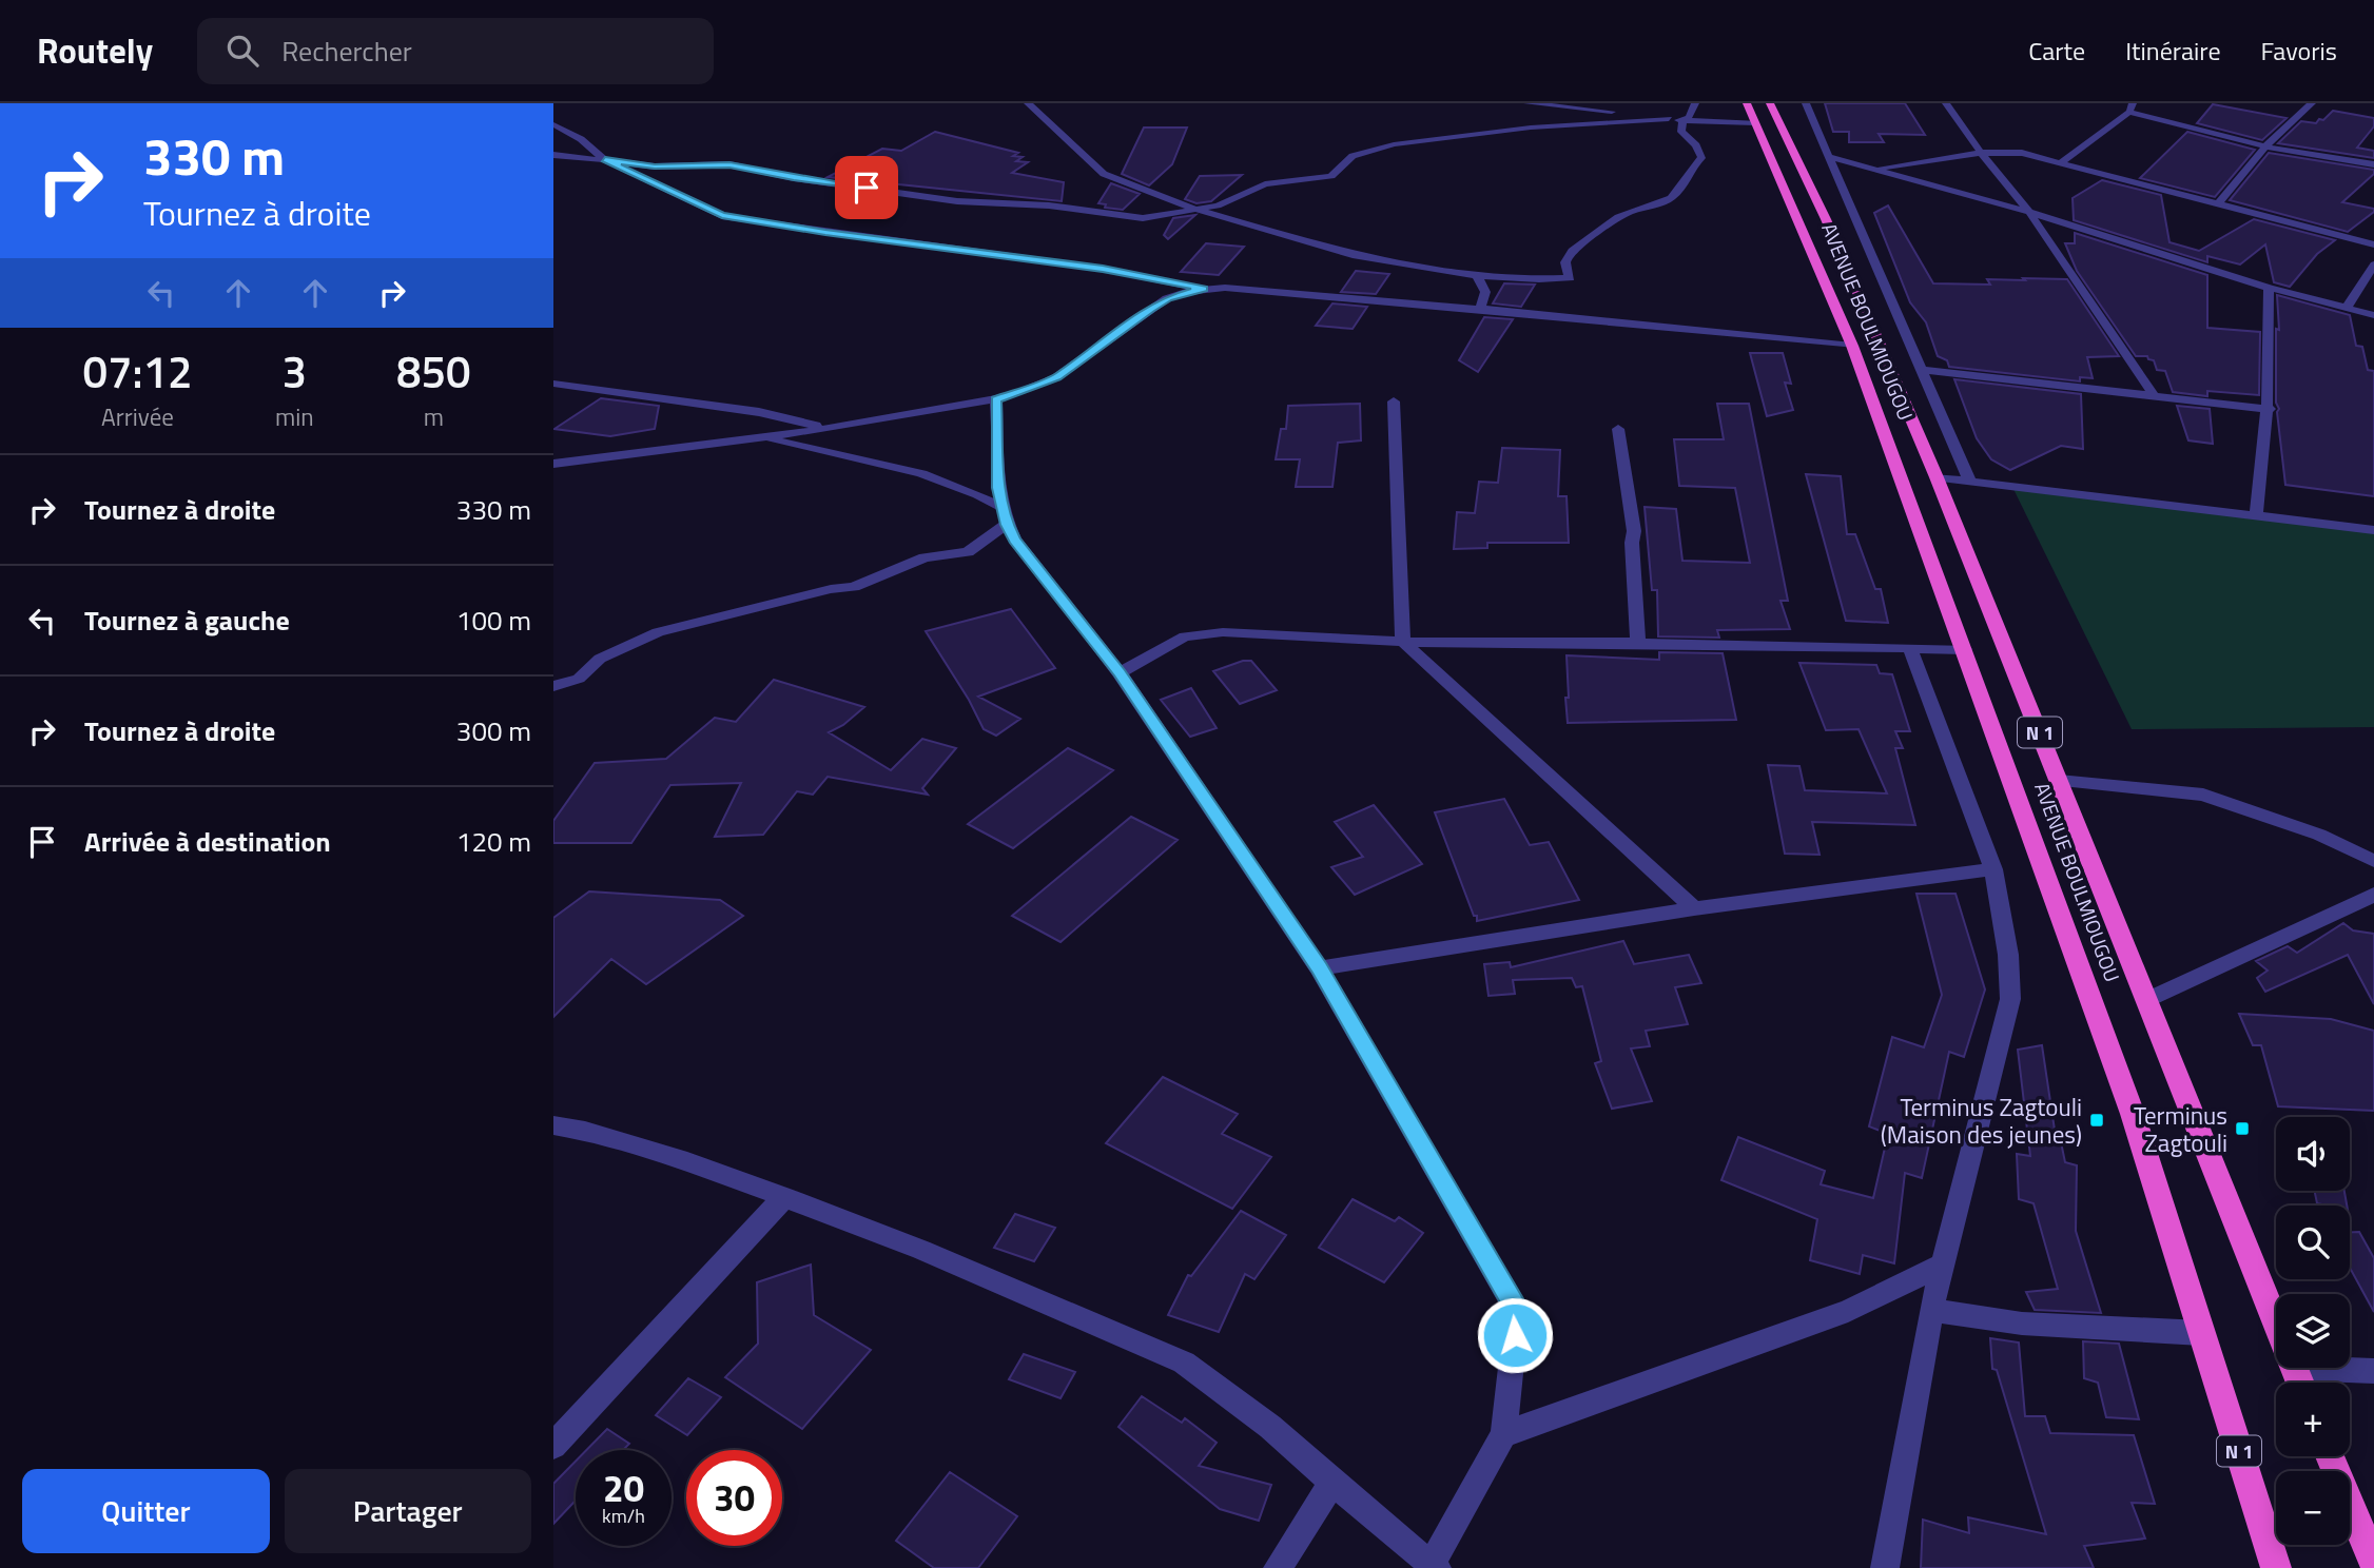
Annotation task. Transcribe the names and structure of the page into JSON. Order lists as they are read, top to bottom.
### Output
{
  "streets": {
    "highway": ["AVENUE BOULMIOUGOU", "N 1"]
  },
  "places": {
    "transit": ["Terminus Zagtouli (Maison des jeunes)", "Terminus Zagtouli"]
  },
  "page": {
    "header": "Routely",
    "search": "Rechercher",
    "nav": ["Carte", "Itinéraire", "Favoris"],
    "turn": ["330 m", "Tournez à droite"],
    "eta": [
      "07:12",
      "Arrivée",
      "3",
      "min",
      "850",
      "m"
    ],
    "list": [
      {
        "name": "Tournez à droite",
        "value": "330 m"
      },
      {
        "name": "Tournez à gauche",
        "value": "100 m"
      },
      {
        "name": "Tournez à droite",
        "value": "300 m"
      },
      {
        "name": "Arrivée à destination",
        "value": "120 m"
      }
    ],
    "map_buttons": ["+", "−"],
    "speed": "20 km/h",
    "limit": "30",
    "buttons": ["Quitter", "Partager"]
  }
}
